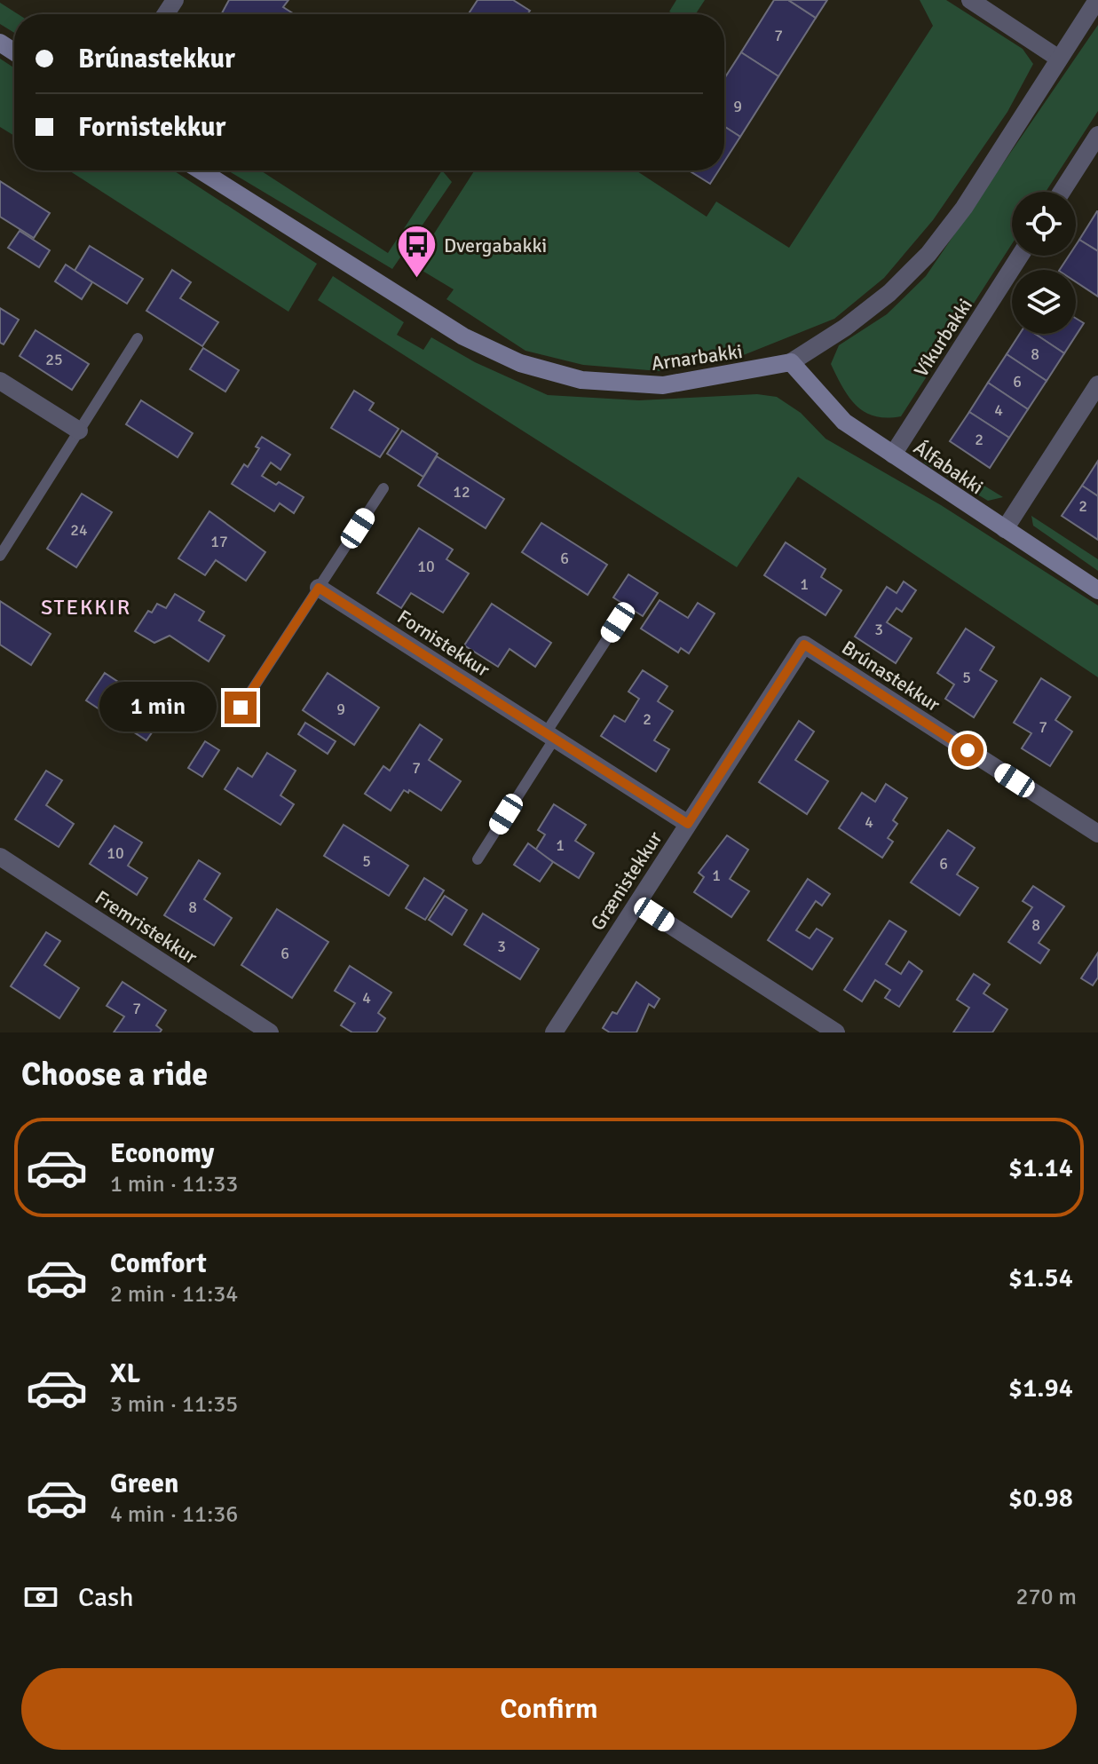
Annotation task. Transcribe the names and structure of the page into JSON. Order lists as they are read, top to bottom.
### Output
{
  "streets": {
    "street": [
      "Víkurbakki",
      "Arnarbakki",
      "Álfabakki",
      "Fornistekkur",
      "Brúnastekkur",
      "Grænistekkur",
      "Fremristekkur"
    ]
  },
  "crossings": [
    ["Víkurbakki", "Álfabakki"],
    ["Arnarbakki", "Álfabakki"],
    ["Fornistekkur", "Grænistekkur"],
    ["Brúnastekkur", "Grænistekkur"]
  ],
  "districts": ["STEKKIR"],
  "places": {
    "bus stop": ["Dvergabakki"]
  },
  "house_numbers": [
    "7",
    "9",
    "8",
    "25",
    "6",
    "4",
    "2",
    "12",
    "2",
    "24",
    "17",
    "6",
    "10",
    "1",
    "3",
    "5",
    "9",
    "2",
    "7",
    "7",
    "4",
    "1",
    "10",
    "5",
    "6",
    "1",
    "8",
    "8",
    "3",
    "6",
    "4",
    "7"
  ],
  "page": {
    "banner": ["Brúnastekkur", "Fornistekkur"],
    "bubble": "1 min",
    "heading": "Choose a ride",
    "list": [
      {
        "name": "Economy",
        "note": "1 min · 11:33",
        "value": "$1.14"
      },
      {
        "name": "Comfort",
        "note": "2 min · 11:34",
        "value": "$1.54"
      },
      {
        "name": "XL",
        "note": "3 min · 11:35",
        "value": "$1.94"
      },
      {
        "name": "Green",
        "note": "4 min · 11:36",
        "value": "$0.98"
      }
    ],
    "pay": ["Cash", "270 m"],
    "buttons": "Confirm"
  }
}
